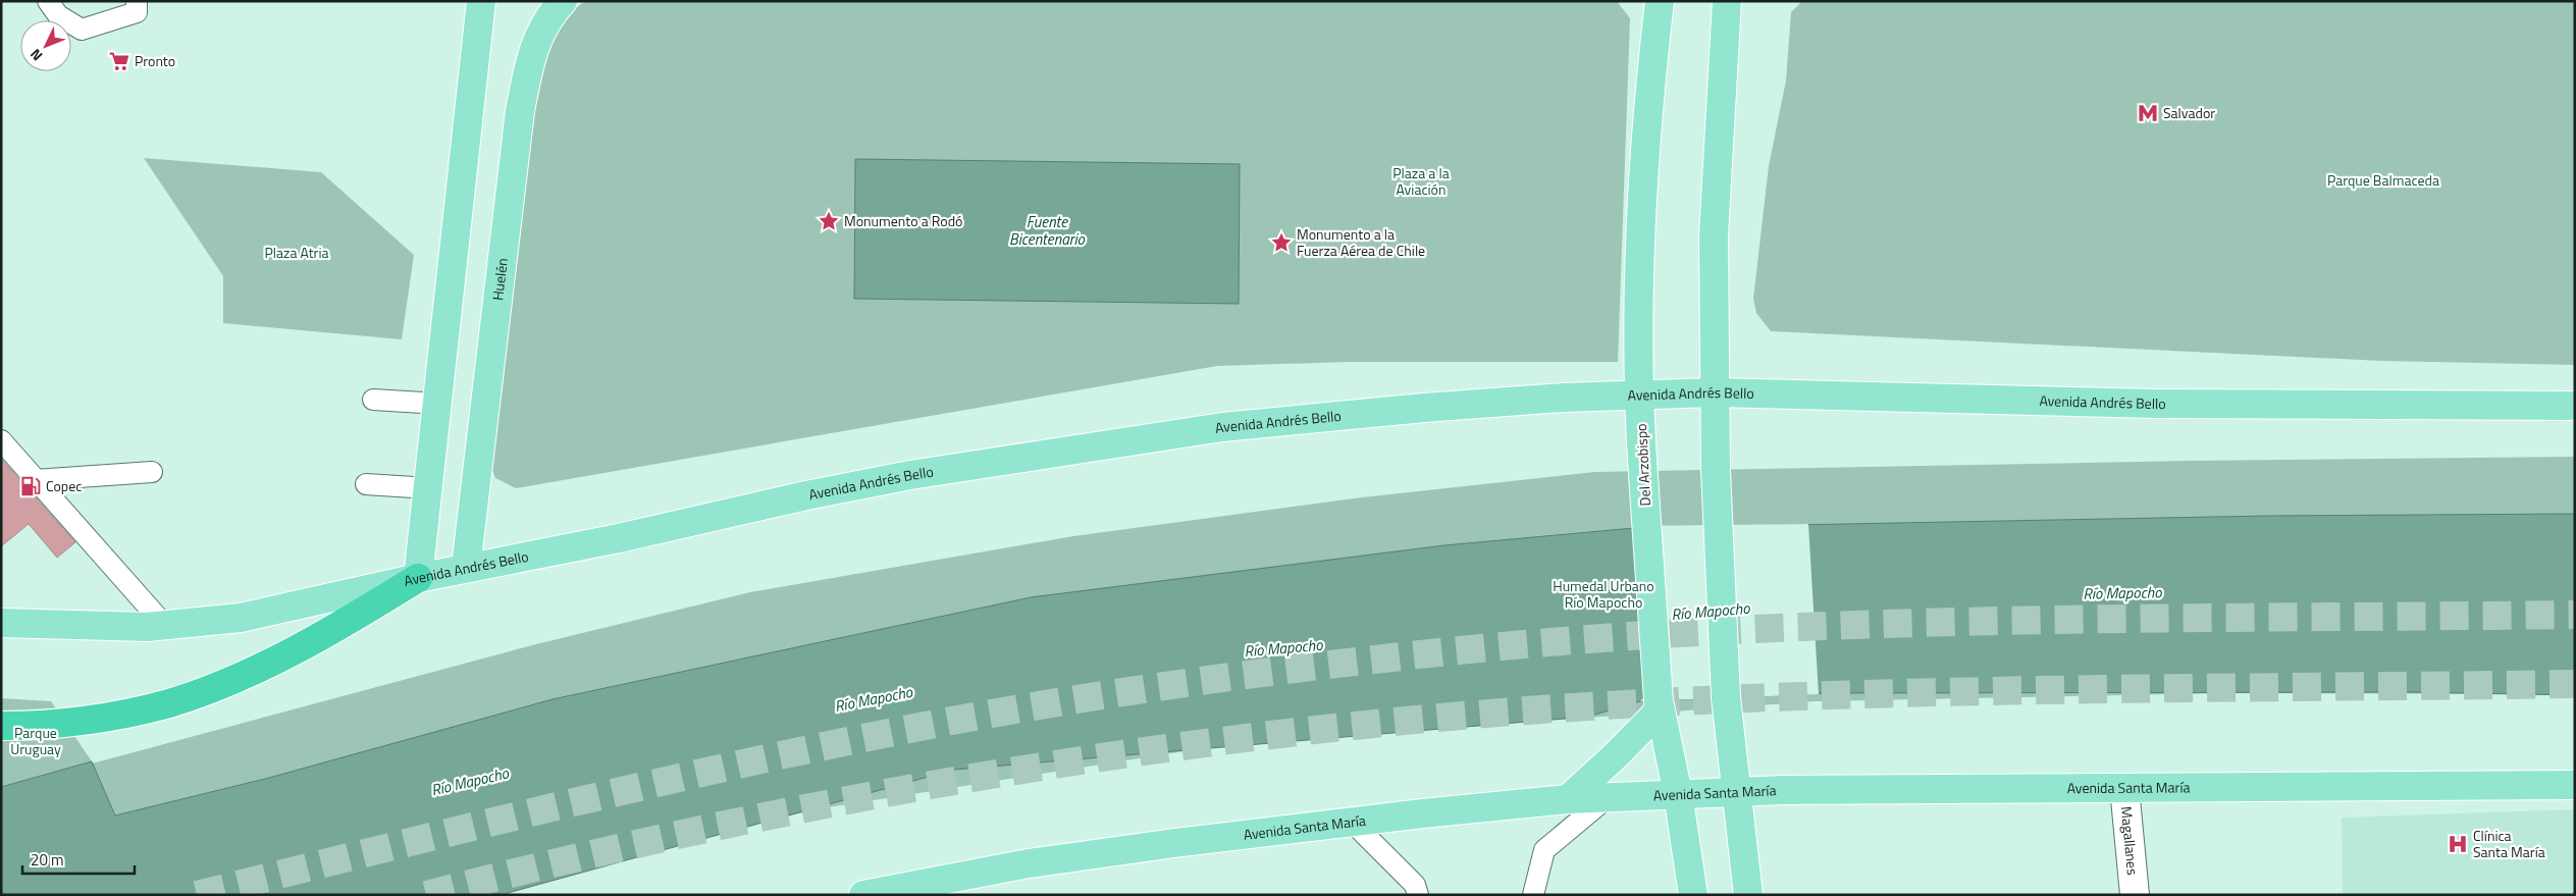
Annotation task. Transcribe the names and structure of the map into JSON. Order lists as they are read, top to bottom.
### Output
{
  "streets": {
    "main road": [
      "Huelén",
      "Avenida Andrés Bello",
      "Del Arzobispo",
      "Avenida Santa María"
    ],
    "street": ["Magallanes"]
  },
  "crossings": [
    ["Huelén", "Avenida Andrés Bello"],
    ["Avenida Andrés Bello", "Del Arzobispo"],
    ["Del Arzobispo", "Avenida Santa María"],
    ["Avenida Santa María", "Magallanes"]
  ],
  "water": ["Fuente Bicentenario", "Río Mapocho"],
  "parks": [
    "Plaza a la Aviación",
    "Parque Balmaceda",
    "Plaza Atria",
    "Humedal Urbano Río Mapocho",
    "Parque Uruguay"
  ],
  "places": {
    "supermarket": ["Pronto"],
    "metro station": ["Salvador"],
    "place": ["Monumento a Rodó", "Monumento a la Fuerza Aérea de Chile"],
    "fuel station": ["Copec"],
    "hospital": ["Clínica Santa María"]
  },
  "scale_bar": "20 m",
  "north": "bottom left"
}
